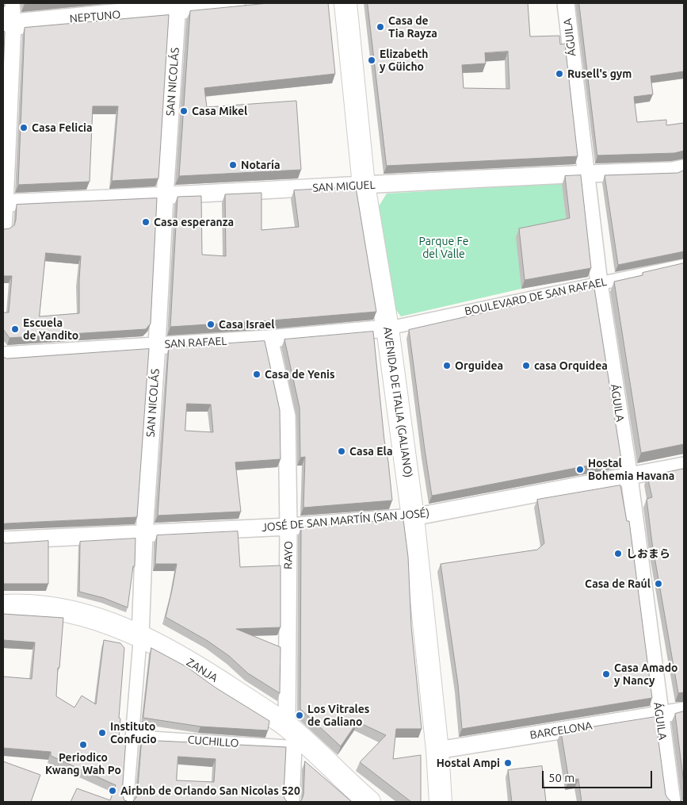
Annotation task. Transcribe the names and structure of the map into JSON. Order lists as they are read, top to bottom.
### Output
{
  "streets": {
    "main road": ["AVENIDA DE ITALIA (GALIANO)", "ZANJA"],
    "street": [
      "NEPTUNO",
      "ÁGUILA",
      "SAN NICOLÁS",
      "SAN MIGUEL",
      "BOULEVARD DE SAN RAFAEL",
      "SAN RAFAEL",
      "JOSÉ DE SAN MARTÍN (SAN JOSÉ)",
      "RAYO",
      "BARCELONA",
      "CUCHILLO"
    ]
  },
  "crossings": [
    ["NEPTUNO", "SAN NICOLÁS"],
    ["ÁGUILA", "SAN MIGUEL"],
    ["ÁGUILA", "BOULEVARD DE SAN RAFAEL"],
    ["ÁGUILA", "JOSÉ DE SAN MARTÍN (SAN JOSÉ)"],
    ["ÁGUILA", "BARCELONA"],
    ["SAN NICOLÁS", "SAN MIGUEL"],
    ["SAN NICOLÁS", "SAN RAFAEL"],
    ["SAN NICOLÁS", "JOSÉ DE SAN MARTÍN (SAN JOSÉ)"],
    ["SAN NICOLÁS", "ZANJA"],
    ["SAN NICOLÁS", "CUCHILLO"],
    ["SAN MIGUEL", "AVENIDA DE ITALIA (GALIANO)"],
    ["BOULEVARD DE SAN RAFAEL", "SAN RAFAEL"],
    ["BOULEVARD DE SAN RAFAEL", "AVENIDA DE ITALIA (GALIANO)"],
    ["SAN RAFAEL", "AVENIDA DE ITALIA (GALIANO)"],
    ["SAN RAFAEL", "RAYO"],
    ["AVENIDA DE ITALIA (GALIANO)", "JOSÉ DE SAN MARTÍN (SAN JOSÉ)"],
    ["AVENIDA DE ITALIA (GALIANO)", "BARCELONA"],
    ["JOSÉ DE SAN MARTÍN (SAN JOSÉ)", "RAYO"],
    ["RAYO", "ZANJA"],
    ["RAYO", "CUCHILLO"],
    ["ZANJA", "CUCHILLO"]
  ],
  "parks": ["Parque Fe del Valle"],
  "places": [
    "Casa de Tia Rayza",
    "Elizabeth y Güicho",
    "Rusell's gym",
    "Casa Mikel",
    "Casa Felicia",
    "Notaría",
    "Casa esperanza",
    "Casa Israel",
    "Escuela de Yandito",
    "Orguidea",
    "casa Orquidea",
    "Casa de Yenis",
    "Casa Ela",
    "Hostal Bohemia Havana",
    "しおまら",
    "Casa de Raúl",
    "Casa Amado y Nancy",
    "Los Vitrales de Galiano",
    "Instituto Confucio",
    "Periodico Kwang Wah Po",
    "Hostal Ampi",
    "Airbnb de Orlando San Nicolas 520"
  ],
  "scale_bar": "50 m"
}
